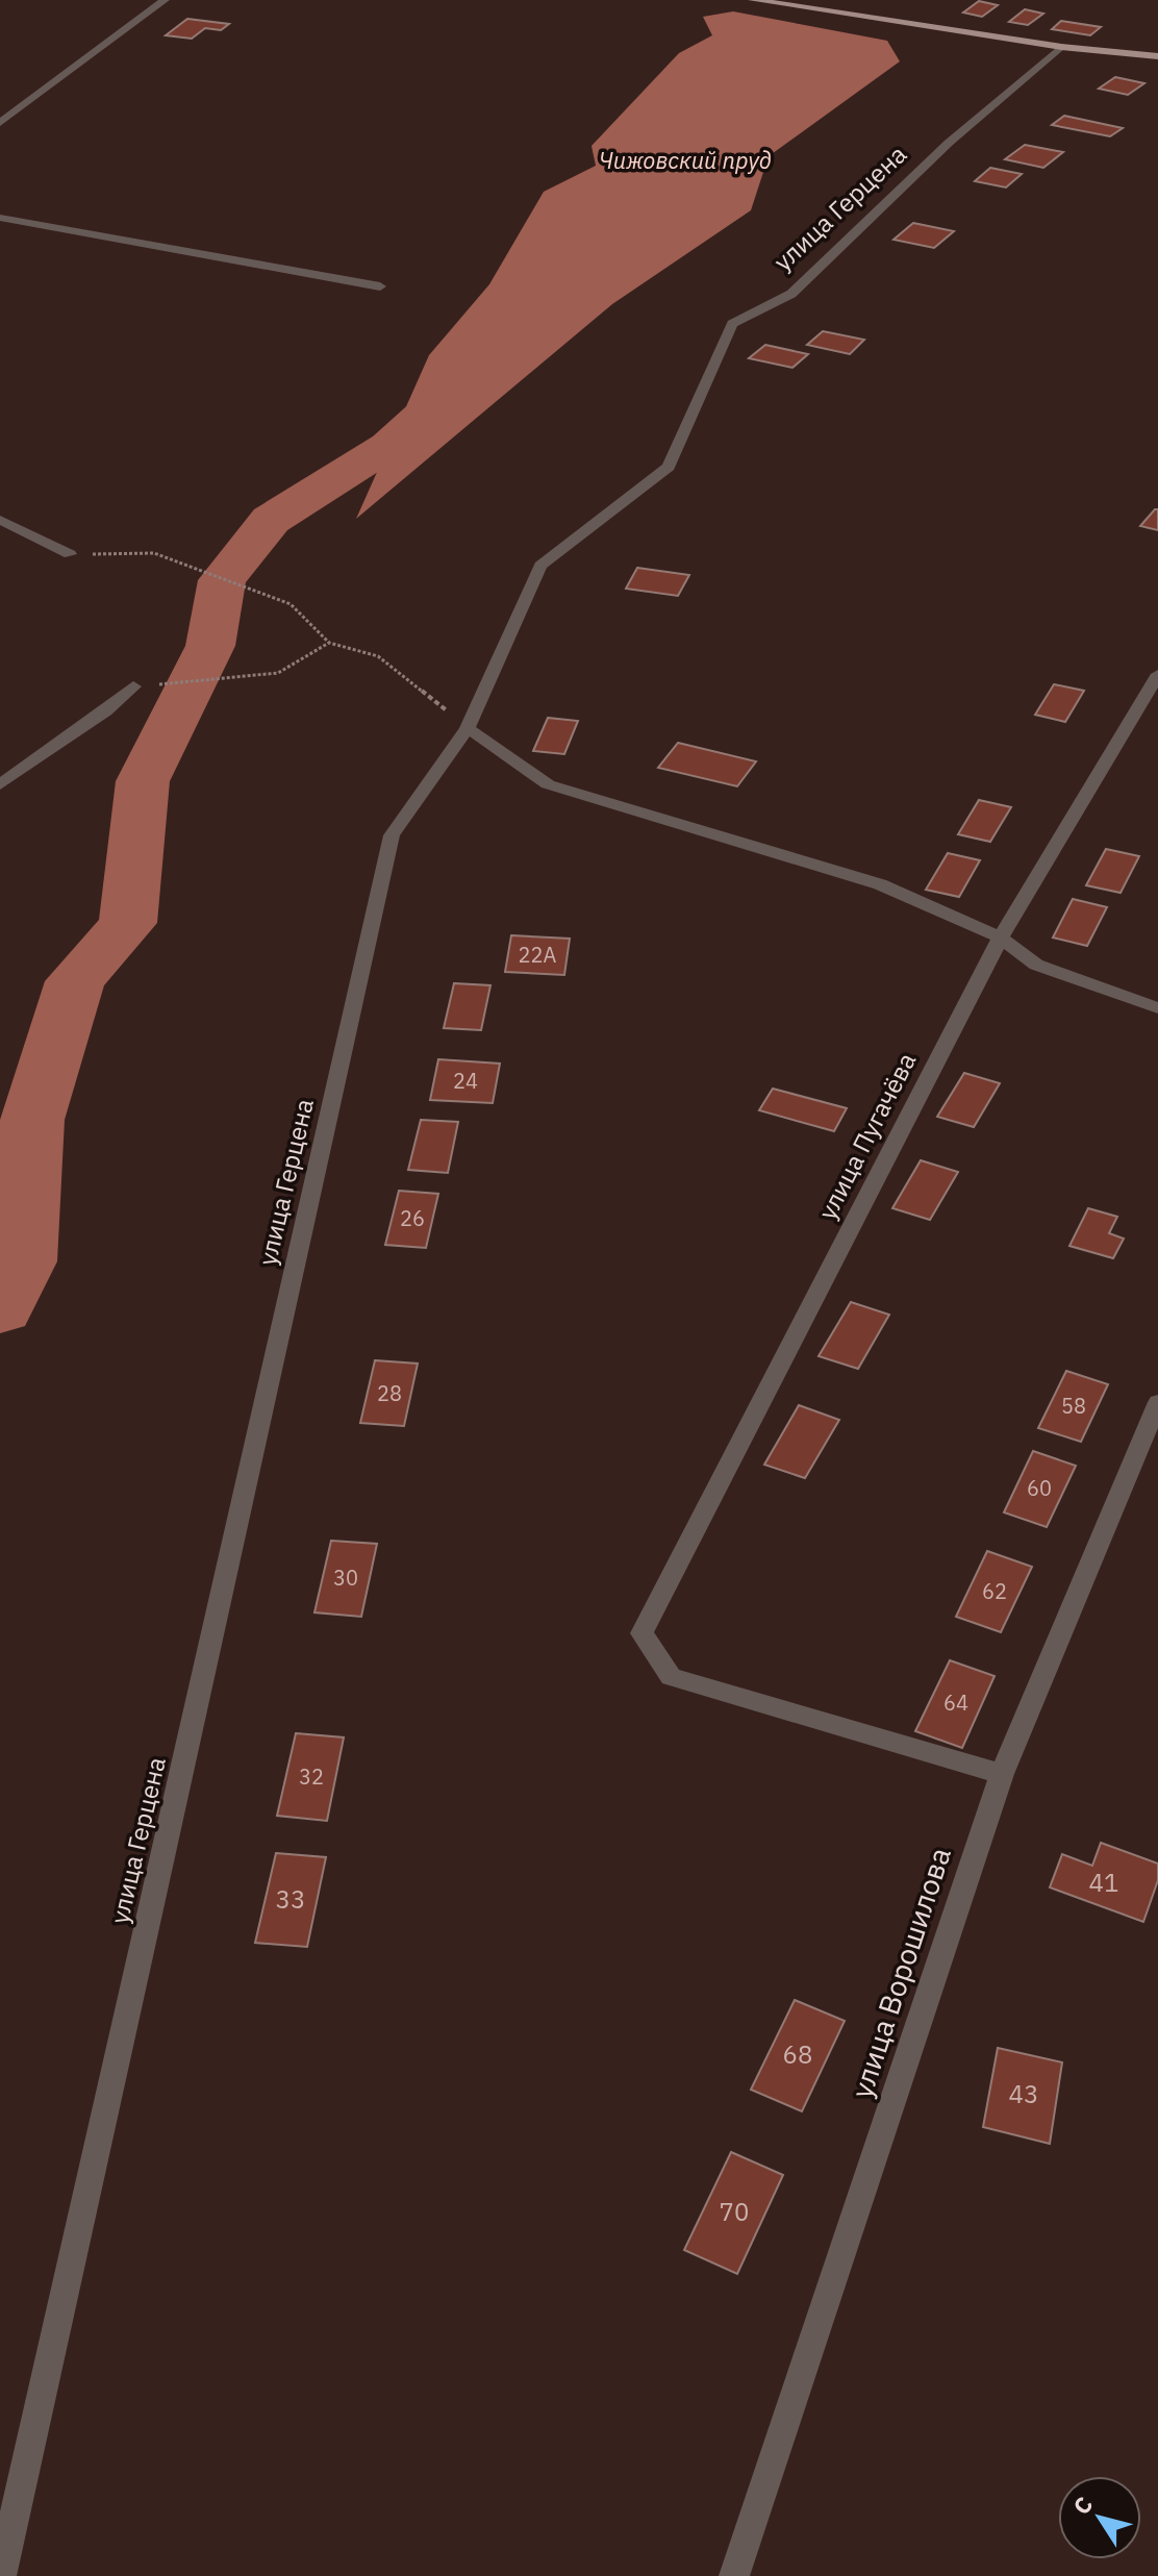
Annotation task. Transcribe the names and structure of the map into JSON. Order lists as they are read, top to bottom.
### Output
{
  "streets": {
    "street": ["улица Герцена", "улица Пугачёва", "улица Ворошилова"]
  },
  "crossings": [
    ["улица Пугачёва", "улица Ворошилова"]
  ],
  "water": ["Чижовский пруд"],
  "house_numbers": [
    "22А",
    "24",
    "26",
    "28",
    "58",
    "60",
    "30",
    "62",
    "64",
    "32",
    "41",
    "33",
    "68",
    "43",
    "70"
  ],
  "north": "top left"
}
